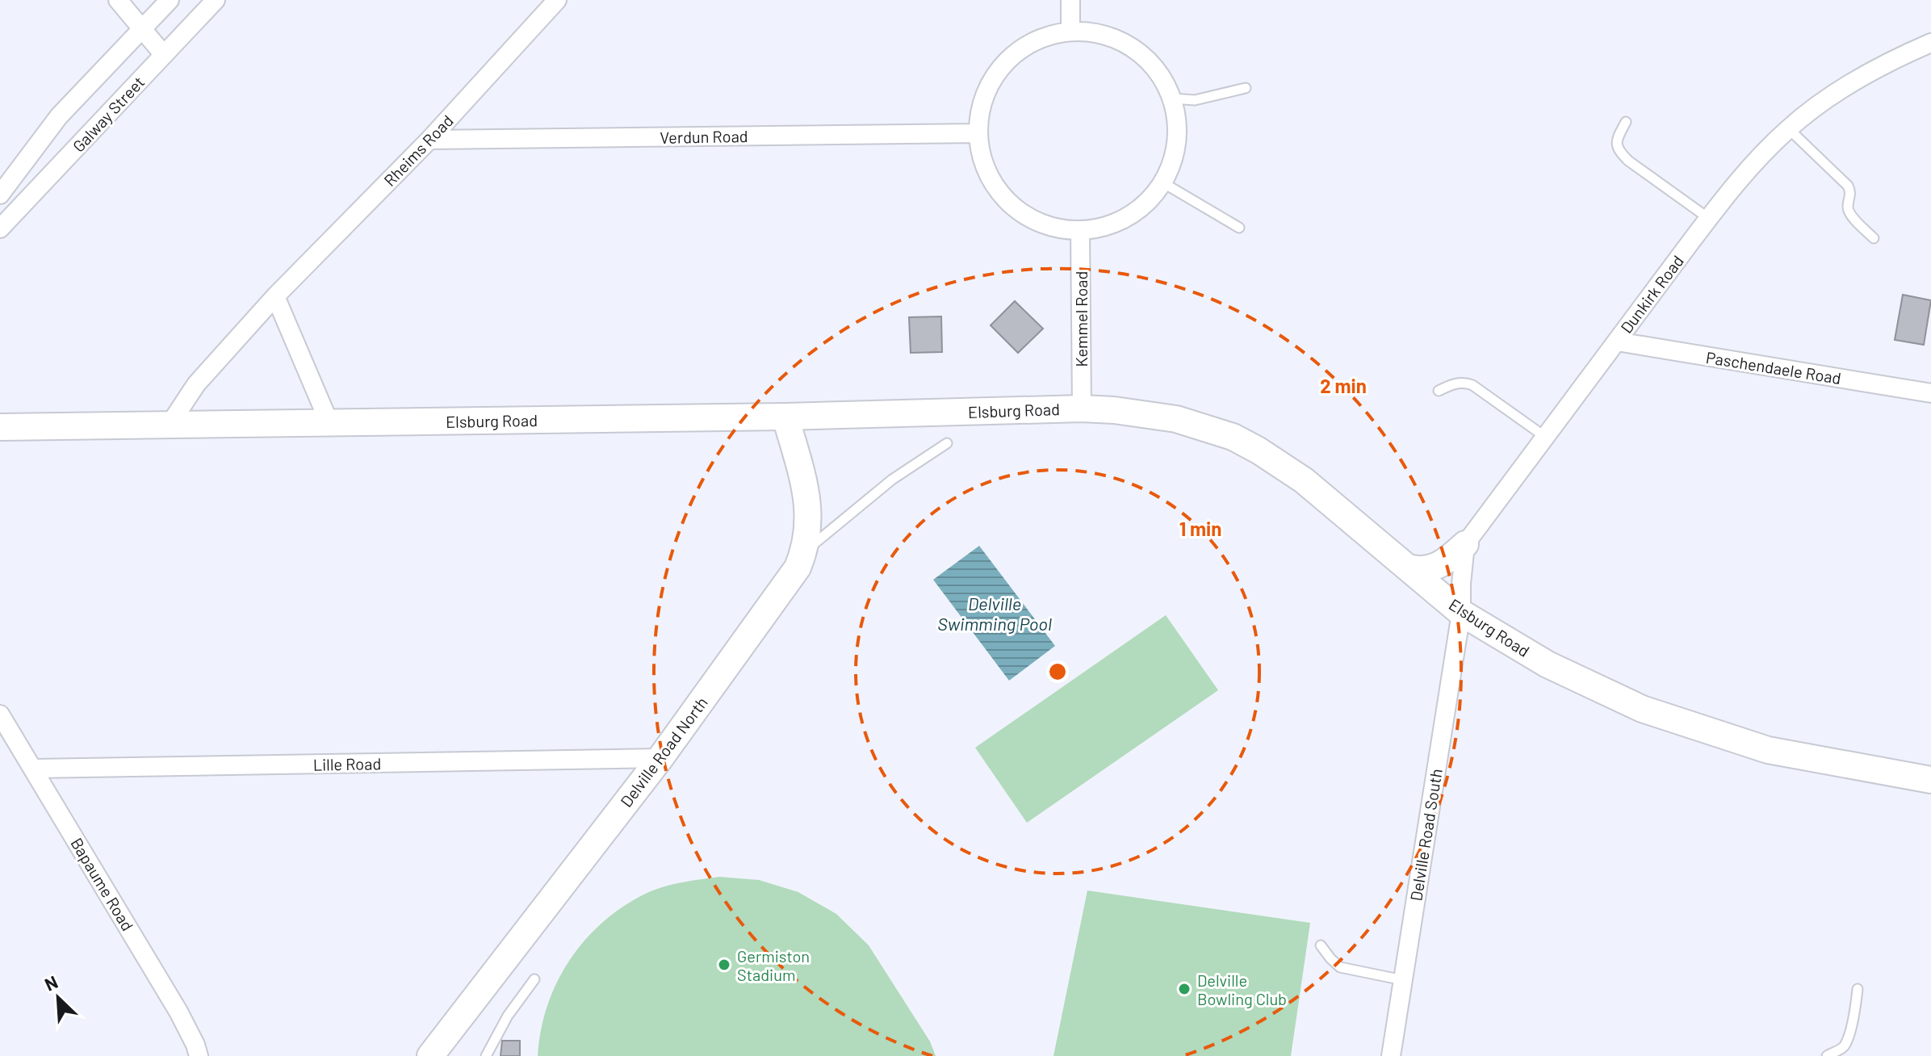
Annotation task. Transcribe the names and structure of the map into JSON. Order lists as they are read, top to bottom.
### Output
{
  "streets": {
    "main road": ["Elsburg Road", "Delville Road North"],
    "street": [
      "Galway Street",
      "Verdun Road",
      "Rheims Road",
      "Dunkirk Road",
      "Kemmel Road",
      "Paschendaele Road",
      "Lille Road",
      "Delville Road South",
      "Bapaume Road"
    ]
  },
  "crossings": [
    ["Verdun Road", "Rheims Road"],
    ["Verdun Road", "Kemmel Road"],
    ["Rheims Road", "Elsburg Road"],
    ["Dunkirk Road", "Paschendaele Road"],
    ["Kemmel Road", "Elsburg Road"],
    ["Elsburg Road", "Delville Road North"],
    ["Elsburg Road", "Delville Road South"],
    ["Delville Road North", "Lille Road"],
    ["Lille Road", "Bapaume Road"]
  ],
  "water": ["Delville Swimming Pool"],
  "places": ["Germiston Stadium", "Delville Bowling Club"],
  "north": "top left",
  "rings": ["2 min", "1 min"]
}
